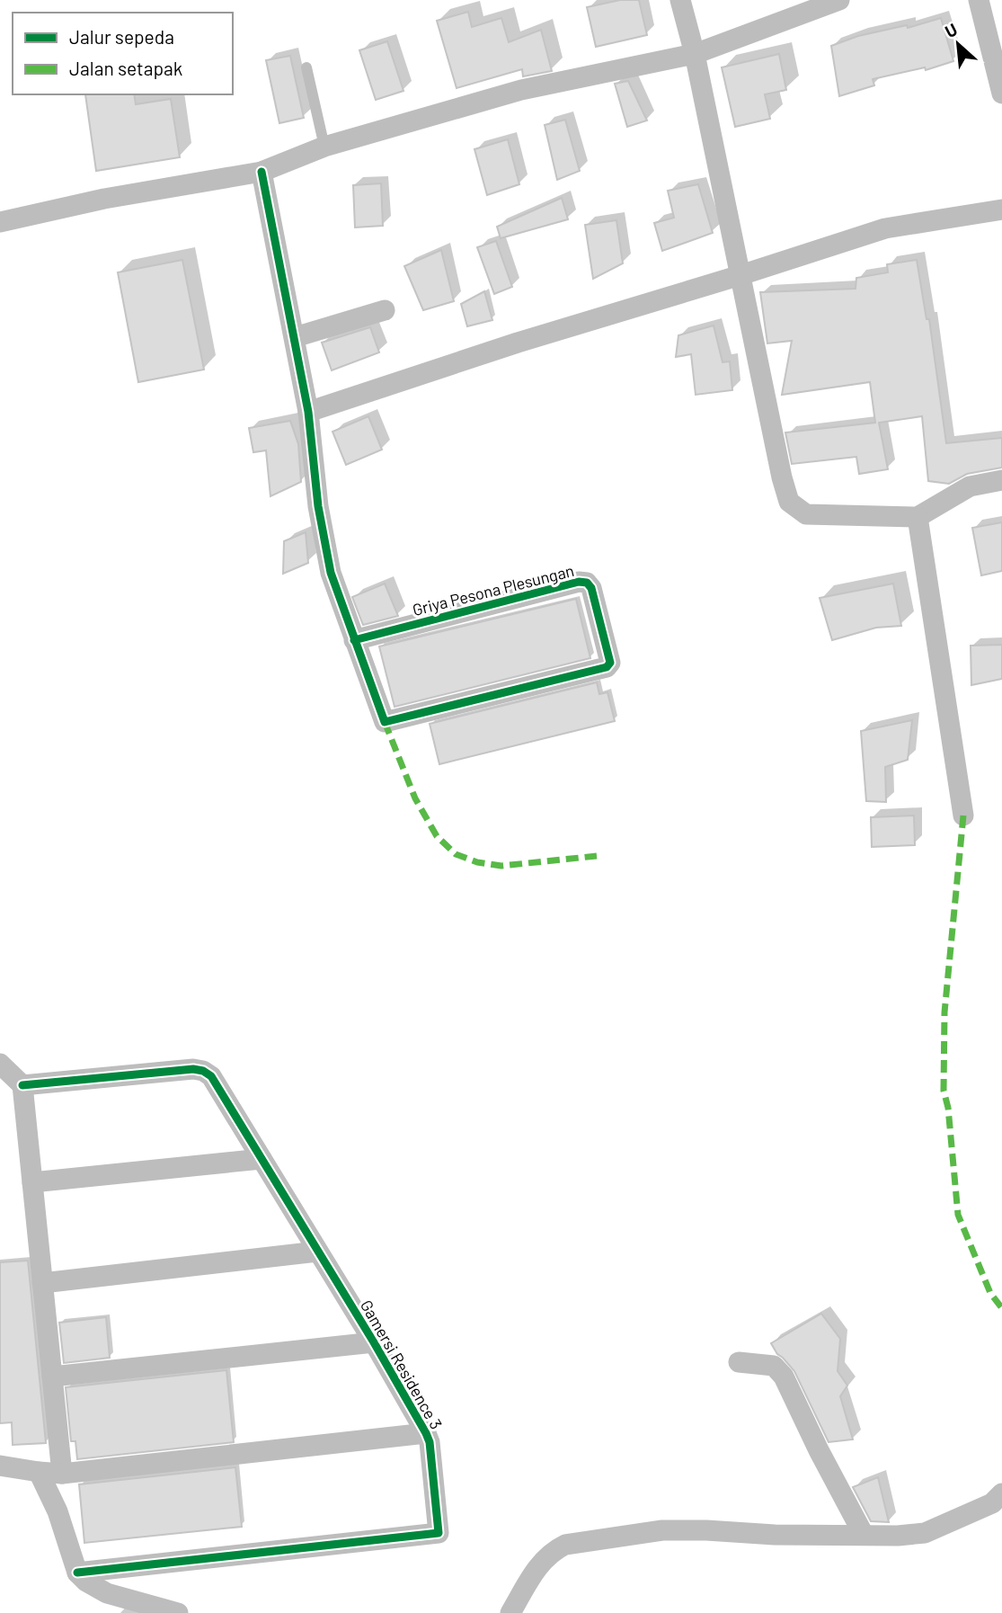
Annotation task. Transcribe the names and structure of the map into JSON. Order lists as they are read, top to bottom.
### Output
{
  "streets": {
    "street": ["Griya Pesona Plesungan", "Gamersi Residence 3"]
  },
  "legend": ["Jalur sepeda", "Jalan setapak"],
  "north": "top left"
}
